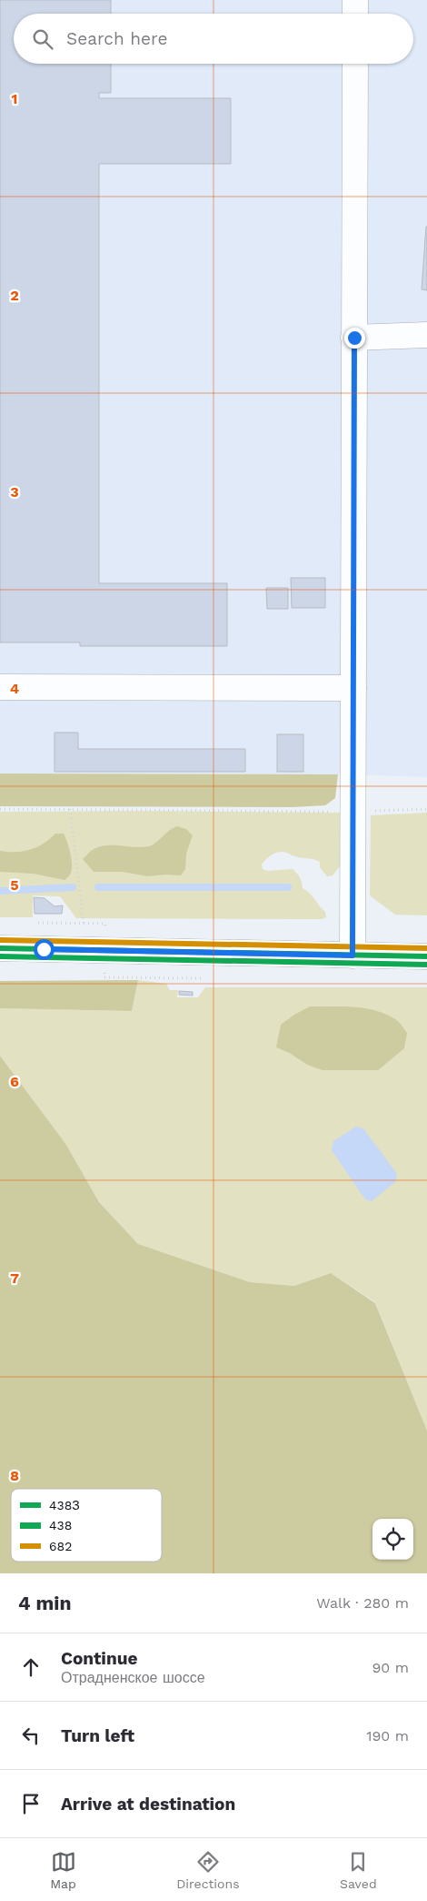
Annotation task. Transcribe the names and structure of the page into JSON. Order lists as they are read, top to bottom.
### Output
{
  "lines": ["transit line 682", "transit line 438З", "transit line 438"],
  "legend": ["438З", "438", "682"],
  "page": {
    "search": "Search here",
    "heading": ["4 min", "Walk · 280 m"],
    "list": [
      ["Continue", "Отрадненское шоссе", "90 m"],
      ["Turn left", "190 m"],
      "Arrive at destination"
    ],
    "nav": ["Map", "Directions", "Saved"]
  },
  "grid": {
    "rows": [
      "1",
      "2",
      "3",
      "4",
      "5",
      "6",
      "7",
      "8"
    ]
  }
}
